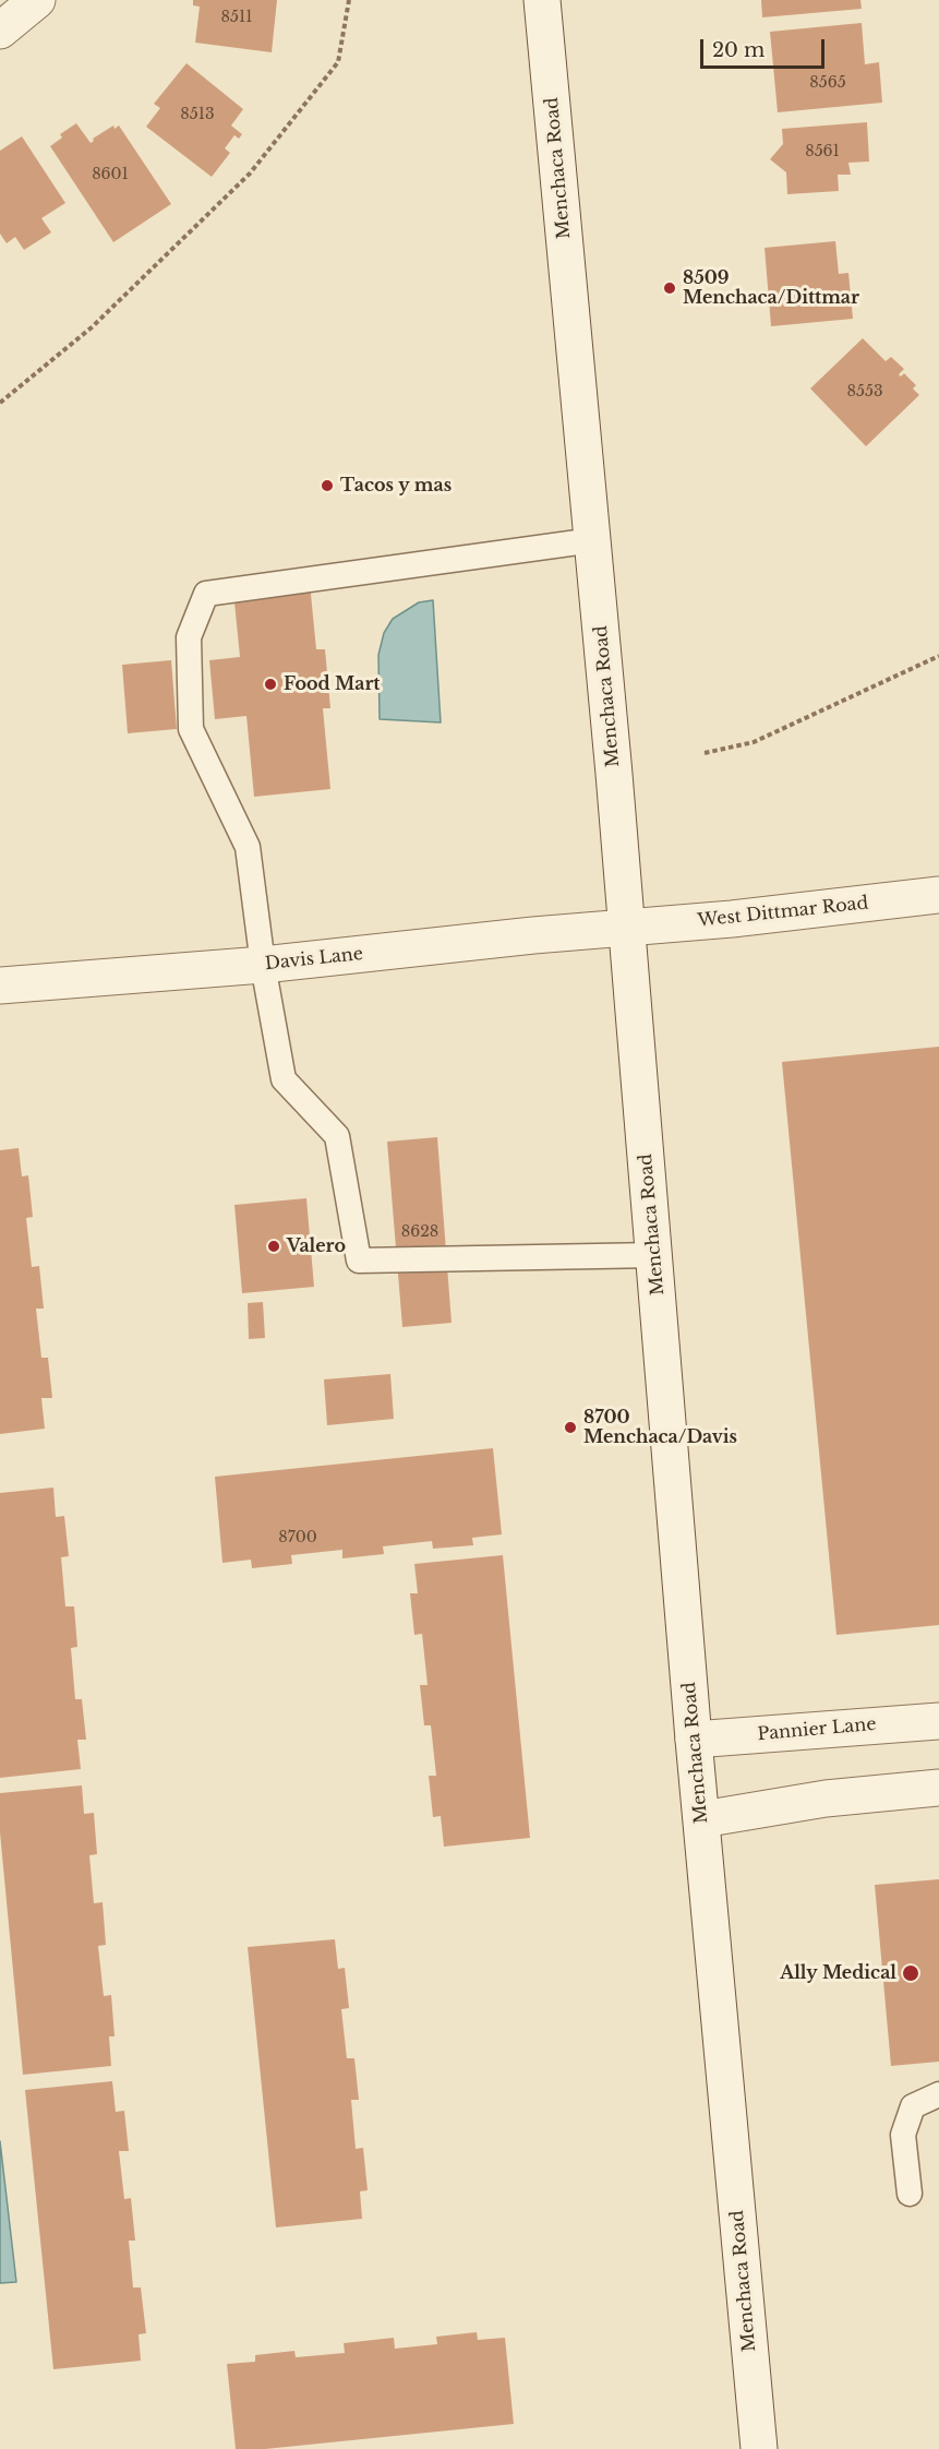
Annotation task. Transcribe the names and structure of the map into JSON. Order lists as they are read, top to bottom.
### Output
{
  "streets": {
    "main road": [
      "Menchaca Road",
      "West Dittmar Road",
      "Davis Lane",
      "Pannier Lane"
    ]
  },
  "crossings": [
    ["Menchaca Road", "West Dittmar Road"],
    ["Menchaca Road", "Davis Lane"],
    ["Menchaca Road", "Pannier Lane"],
    ["West Dittmar Road", "Davis Lane"]
  ],
  "places": [
    "8509 Menchaca/Dittmar",
    "Tacos y mas",
    "Food Mart",
    "Valero",
    "8700 Menchaca/Davis",
    "Ally Medical"
  ],
  "house_numbers": [
    "8511",
    "8565",
    "8513",
    "8561",
    "8601",
    "8553",
    "8628",
    "8700"
  ],
  "scale_bar": "20 m"
}
